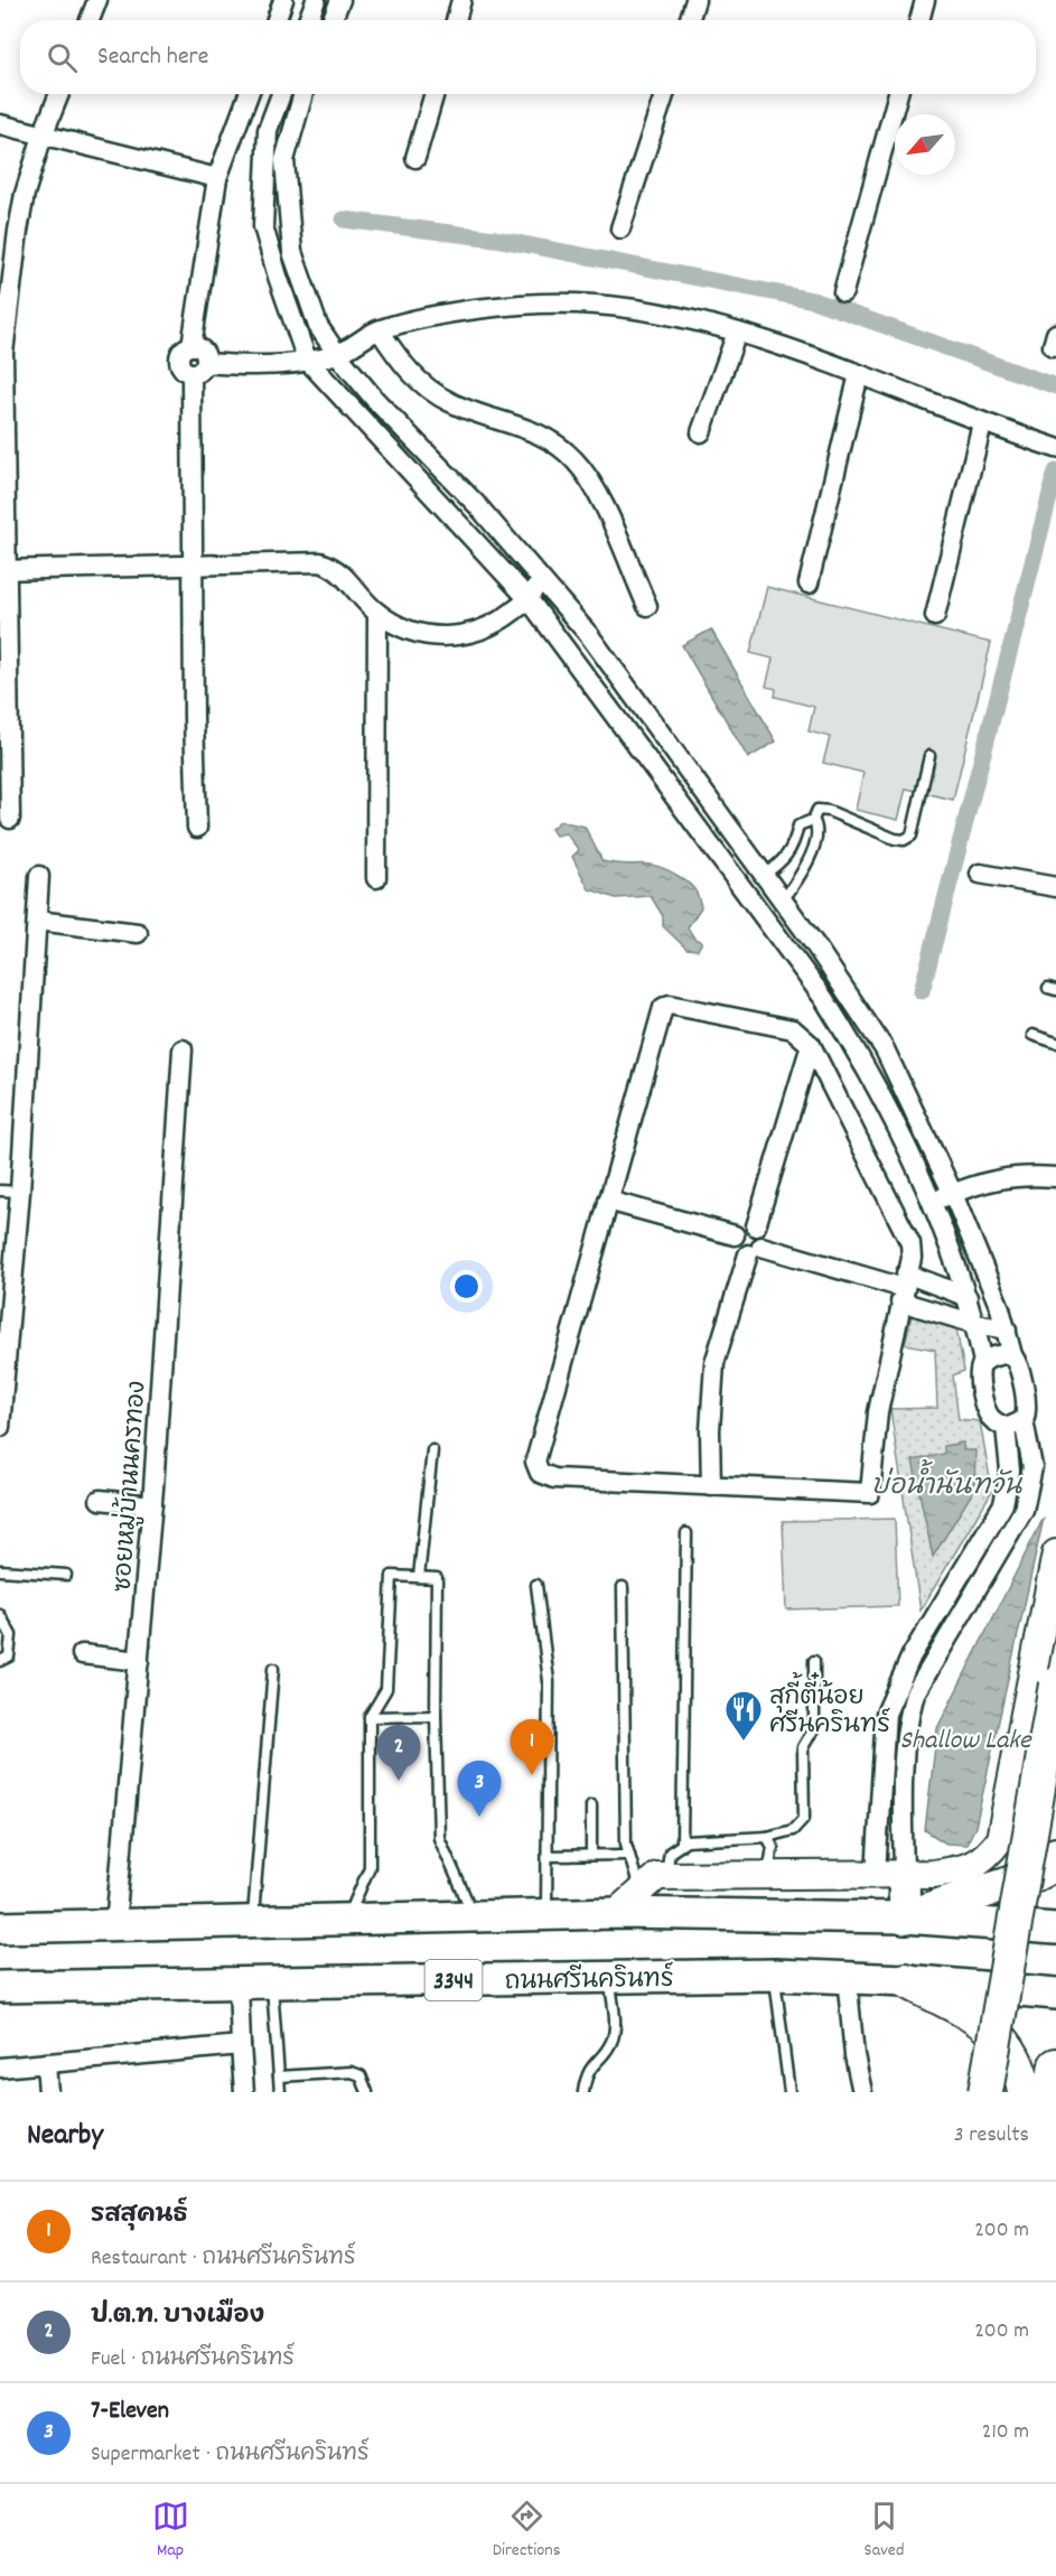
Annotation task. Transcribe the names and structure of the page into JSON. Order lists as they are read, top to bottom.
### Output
{
  "streets": {
    "main road": ["ถนนศรีนครินทร์", "3344"],
    "street": ["ซอยหมู่บ้านนครทอง"]
  },
  "water": ["บ่อน้ำนันทวัน", "Shallow Lake"],
  "places": {
    "restaurant": ["สุกี้ตี๋น้อย ศรีนครินทร์"]
  },
  "north": "bottom left",
  "page": {
    "search": "Search here",
    "pins": ["1", "2", "3"],
    "heading": ["Nearby", "3 results"],
    "list": [
      {
        "mark": "1",
        "name": "รสสุคนธ์",
        "note": "Restaurant · ถนนศรีนครินทร์",
        "value": "200 m"
      },
      {
        "mark": "2",
        "name": "ป.ต.ท. บางเมือง",
        "note": "Fuel · ถนนศรีนครินทร์",
        "value": "200 m"
      },
      {
        "mark": "3",
        "name": "7-Eleven",
        "note": "Supermarket · ถนนศรีนครินทร์",
        "value": "210 m"
      }
    ],
    "nav": ["Map", "Directions", "Saved"]
  }
}
